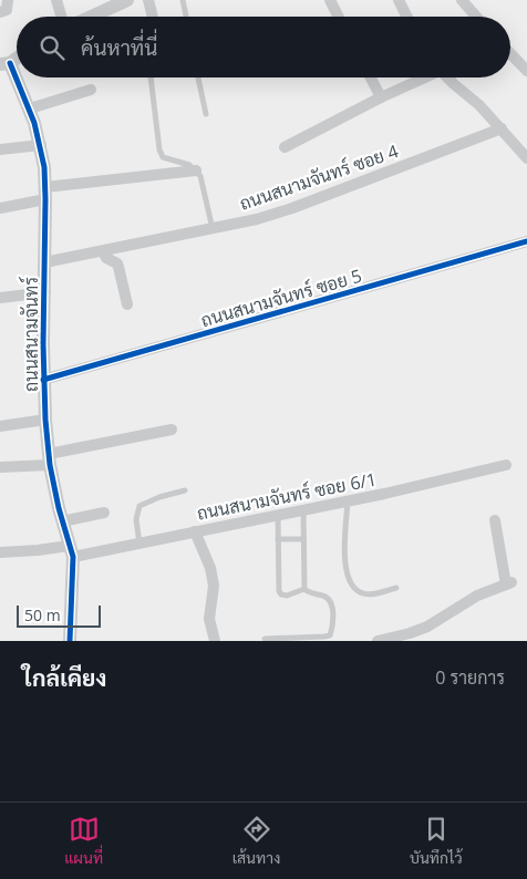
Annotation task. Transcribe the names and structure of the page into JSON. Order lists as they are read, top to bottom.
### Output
{
  "streets": {
    "street": [
      "ถนนสนามจันทร์ ซอย 4",
      "ถนนสนามจันทร์ ซอย 5",
      "ถนนสนามจันทร์",
      "ถนนสนามจันทร์ ซอย 6/1"
    ]
  },
  "crossings": [
    ["ถนนสนามจันทร์ ซอย 4", "ถนนสนามจันทร์"],
    ["ถนนสนามจันทร์ ซอย 5", "ถนนสนามจันทร์"],
    ["ถนนสนามจันทร์", "ถนนสนามจันทร์ ซอย 6/1"]
  ],
  "scale_bar": "50 m",
  "page": {
    "search": "ค้นหาที่นี่",
    "scale": "50 m",
    "heading": ["ใกล้เคียง", "0 รายการ"],
    "nav": ["แผนที่", "เส้นทาง", "บันทึกไว้"]
  }
}
